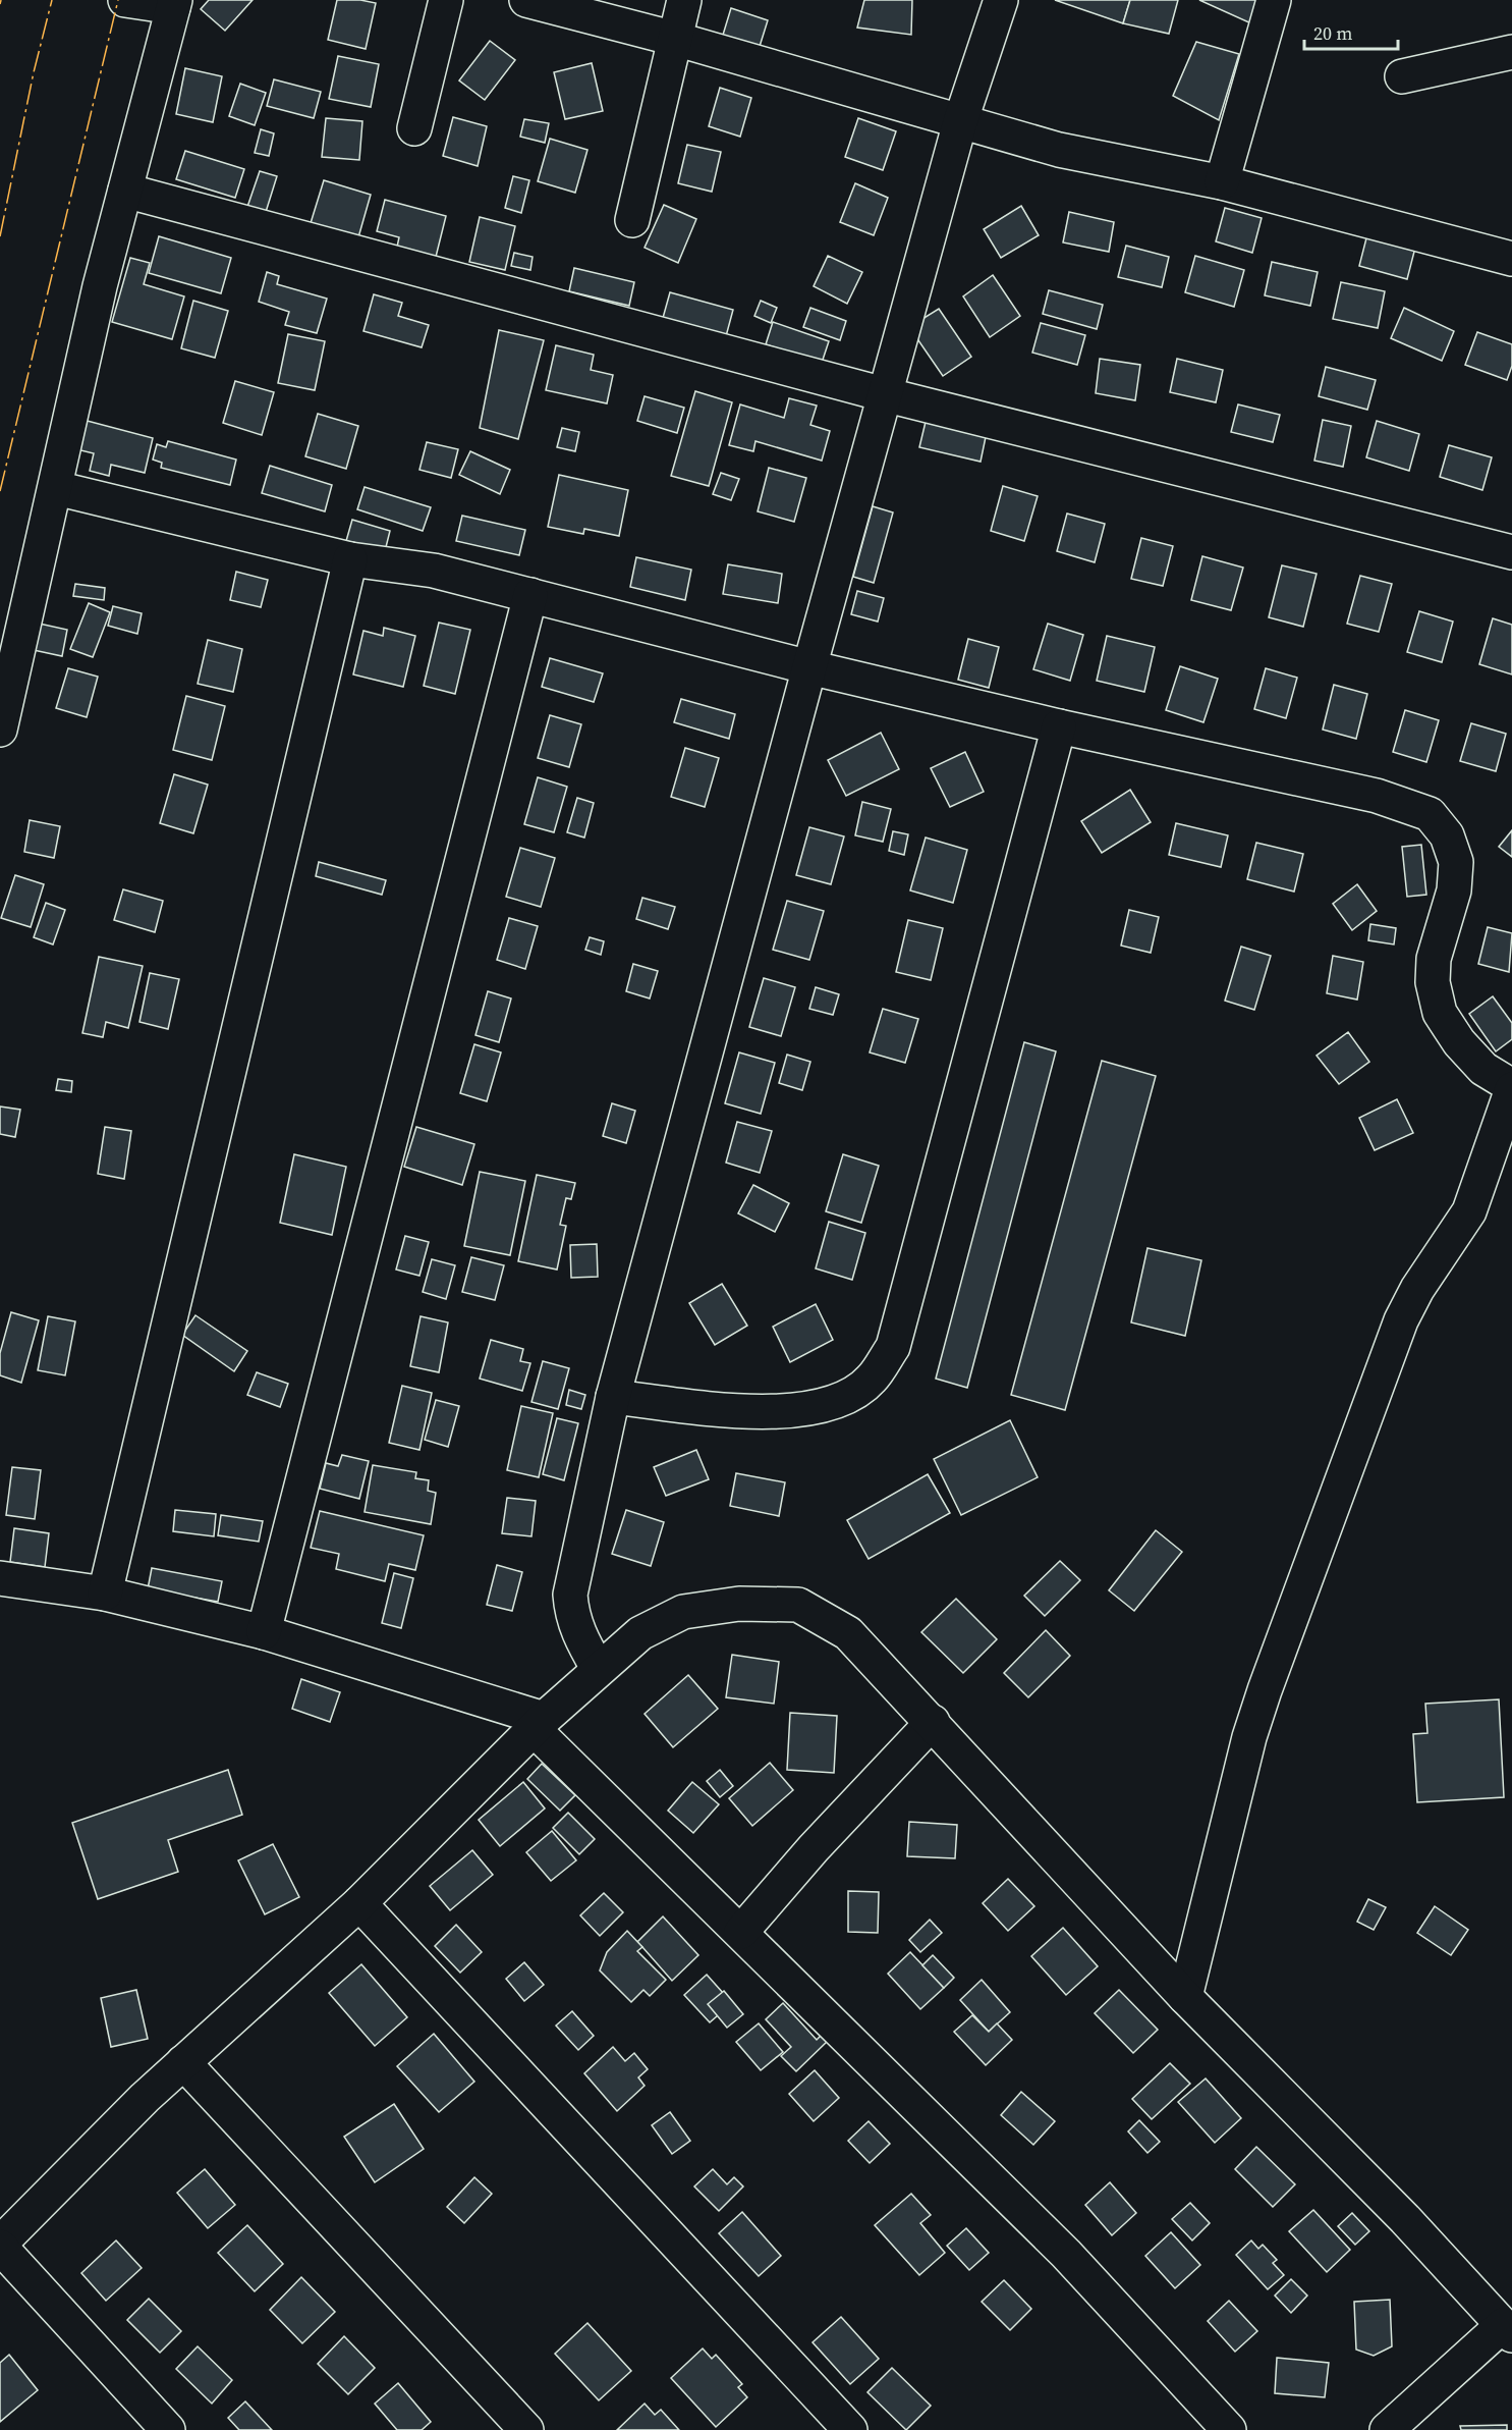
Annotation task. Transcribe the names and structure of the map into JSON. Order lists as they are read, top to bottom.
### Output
{
  "scale_bar": "20 m"
}
